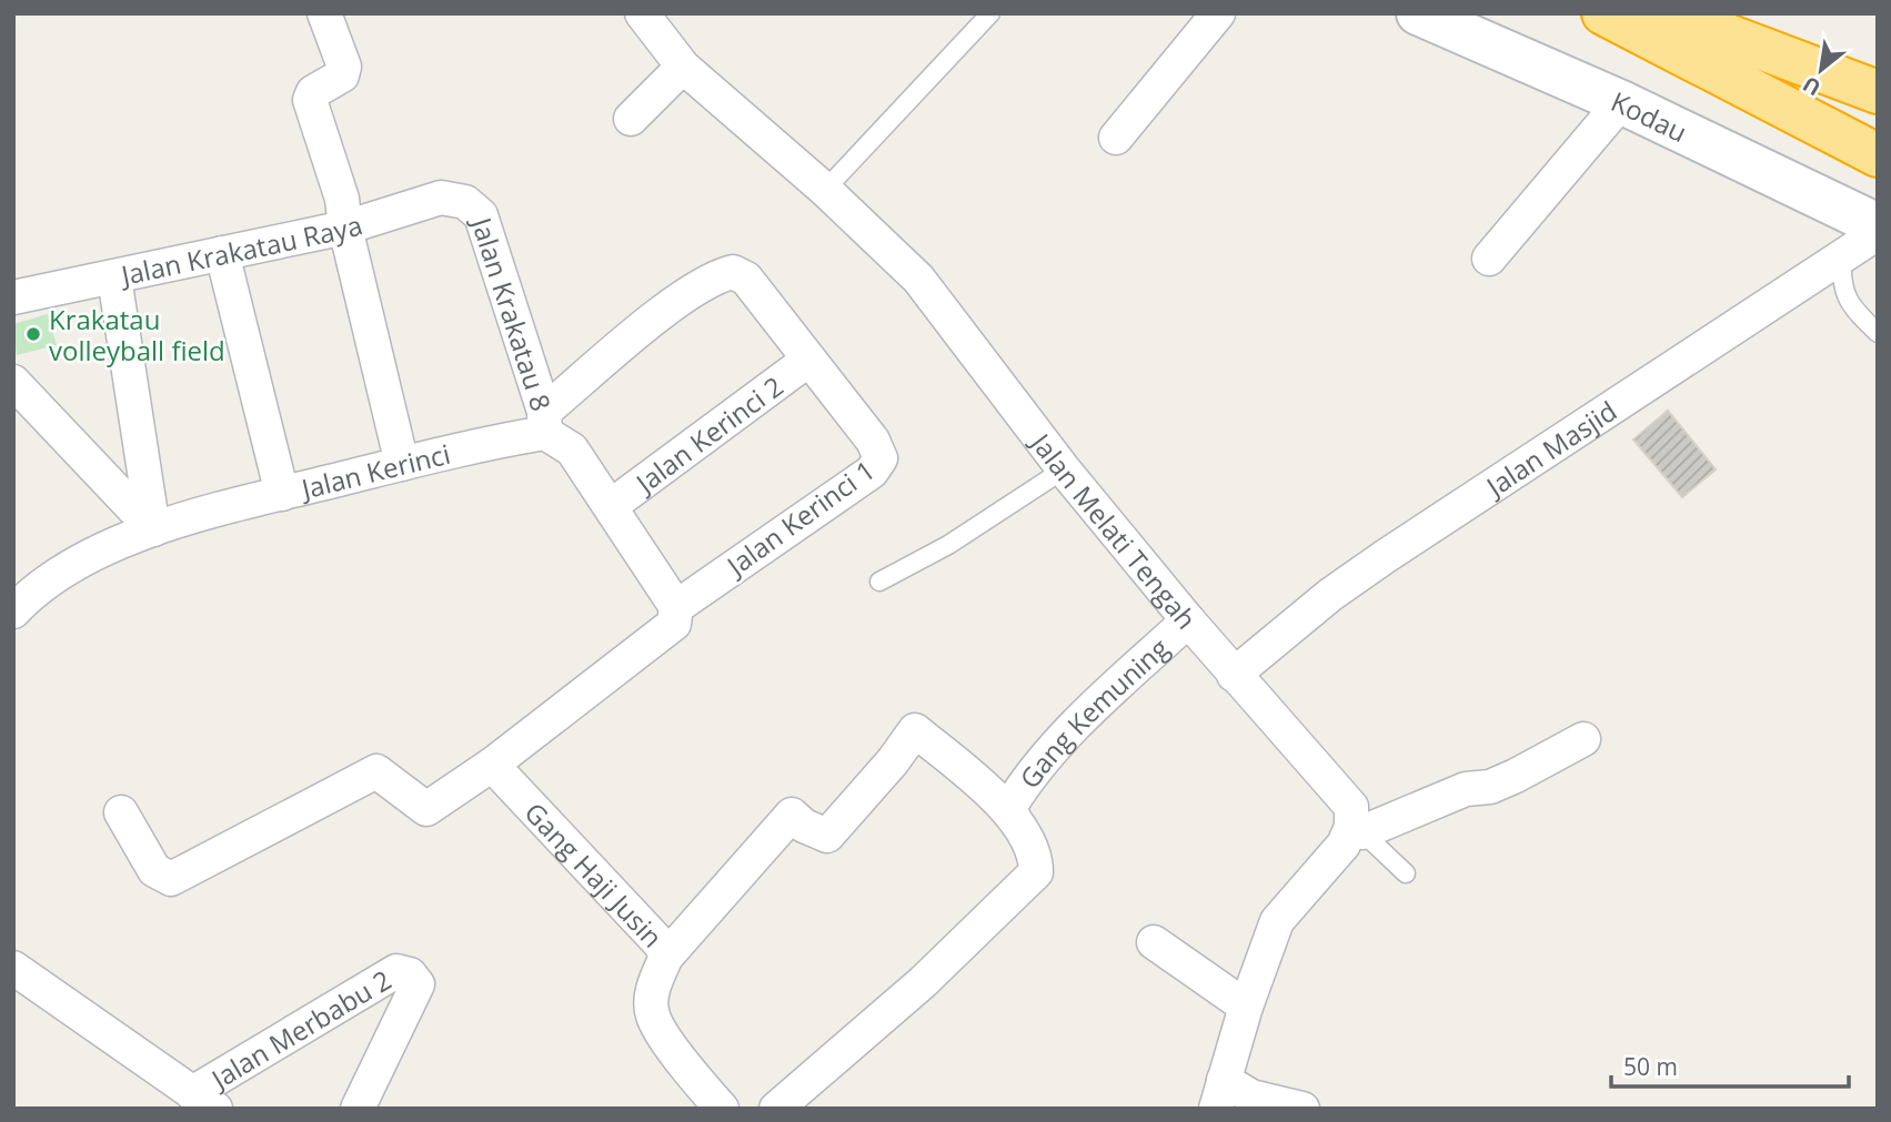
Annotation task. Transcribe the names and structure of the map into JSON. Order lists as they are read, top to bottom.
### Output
{
  "streets": {
    "main road": ["Kodau"],
    "street": [
      "Jalan Krakatau Raya",
      "Jalan Krakatau 8",
      "Jalan Kerinci 2",
      "Jalan Masjid",
      "Jalan Kerinci",
      "Jalan Kerinci 1",
      "Jalan Melati Tengah",
      "Gang Kemuning",
      "Gang Haji Jusin",
      "Jalan Merbabu 2"
    ]
  },
  "crossings": [
    ["Jalan Krakatau Raya", "Jalan Krakatau 8"],
    ["Jalan Krakatau 8", "Jalan Kerinci"],
    ["Jalan Krakatau 8", "Jalan Kerinci 1"],
    ["Jalan Kerinci 2", "Jalan Kerinci 1"],
    ["Jalan Masjid", "Jalan Melati Tengah"],
    ["Jalan Kerinci", "Jalan Kerinci 1"],
    ["Jalan Melati Tengah", "Gang Kemuning"]
  ],
  "places": ["Krakatau volleyball field"],
  "scale_bar": "50 m",
  "north": "bottom left"
}
